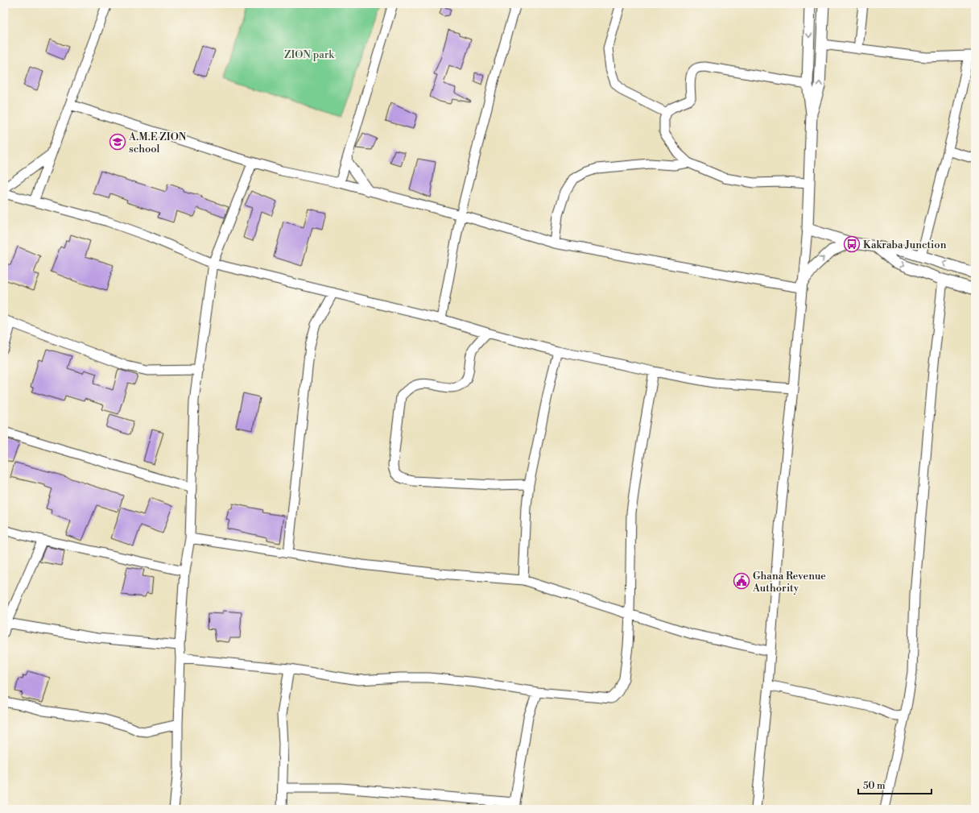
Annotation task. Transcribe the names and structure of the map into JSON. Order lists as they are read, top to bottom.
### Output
{
  "parks": ["ZION park"],
  "places": {
    "school or university": ["A.M.E ZION school"],
    "bus stop": ["Kakraba Junction"],
    "public building": ["Ghana Revenue Authority"]
  },
  "scale_bar": "50 m"
}
